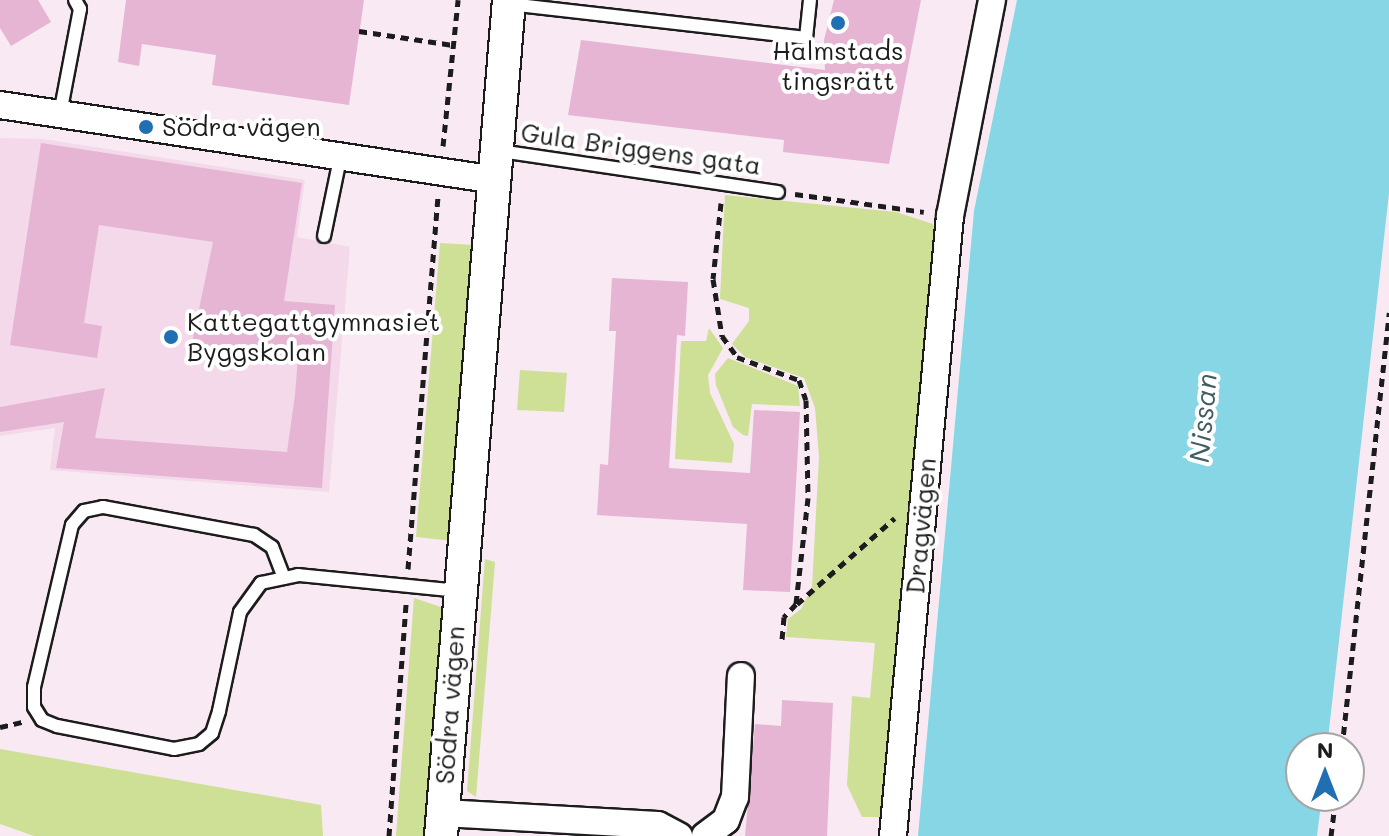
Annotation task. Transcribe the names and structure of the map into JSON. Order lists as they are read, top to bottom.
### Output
{
  "streets": {
    "street": ["Dragvägen", "Södra vägen"],
    "lane": ["Gula Briggens gata"]
  },
  "crossings": [
    ["Gula Briggens gata", "Södra vägen"]
  ],
  "water": ["Nissan"],
  "places": ["Halmstads tingsrätt", "Södra vägen", "Kattegattgymnasiet Byggskolan"],
  "north": "top"
}
